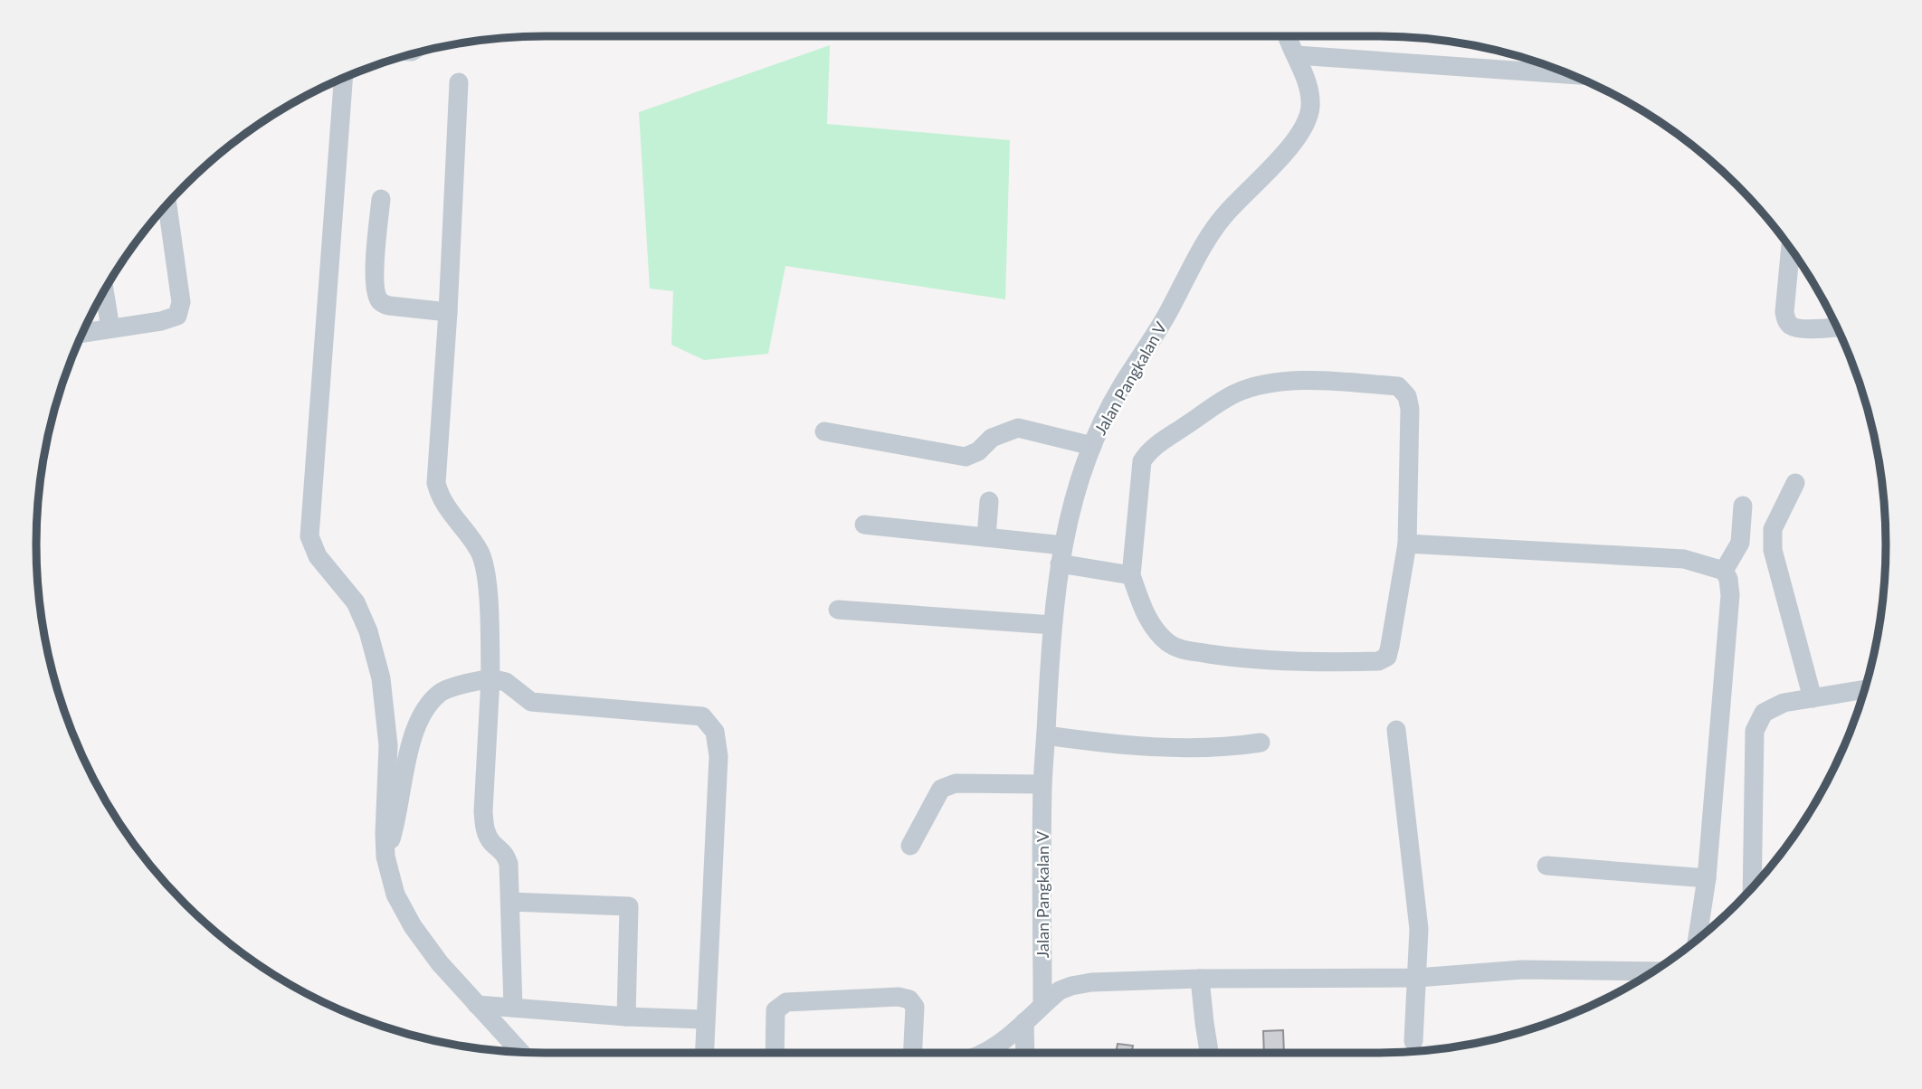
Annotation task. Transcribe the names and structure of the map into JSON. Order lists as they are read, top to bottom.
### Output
{
  "streets": {
    "street": ["Jalan Pangkalan V"]
  }
}
